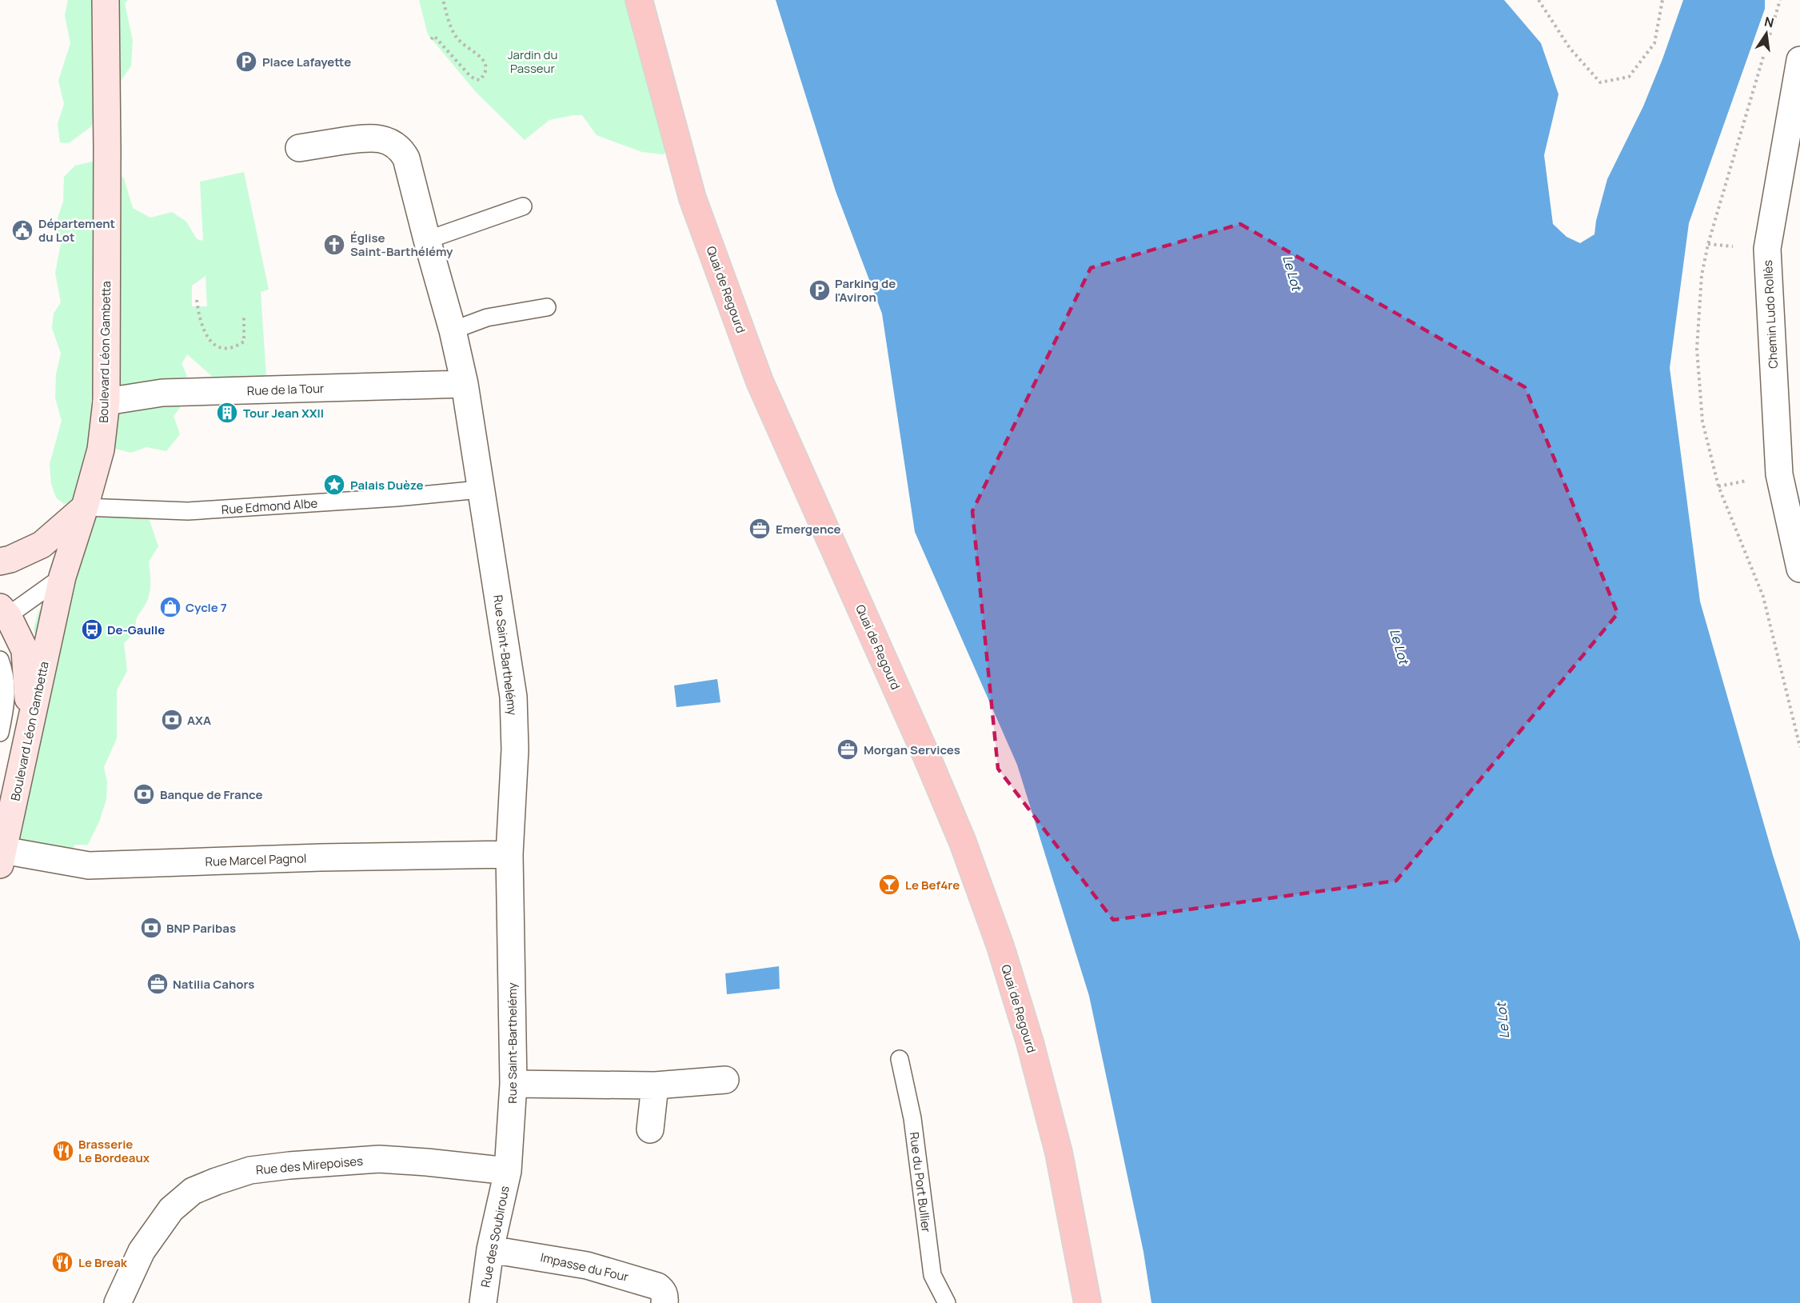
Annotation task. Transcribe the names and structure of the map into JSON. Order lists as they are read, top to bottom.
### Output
{
  "streets": {
    "main road": ["Quai de Regourd", "Boulevard Léon Gambetta"],
    "street": [
      "Chemin Ludo Rollès",
      "Rue de la Tour",
      "Rue Saint-Barthelémy",
      "Rue Marcel Pagnol",
      "Rue des Mirepoises",
      "Rue des Soubirous",
      "Impasse du Four"
    ],
    "lane": ["Rue Edmond Albe", "Rue du Port Bullier"]
  },
  "crossings": [
    ["Boulevard Léon Gambetta", "Rue de la Tour"],
    ["Boulevard Léon Gambetta", "Rue Edmond Albe"],
    ["Boulevard Léon Gambetta", "Rue Marcel Pagnol"],
    ["Rue de la Tour", "Rue Saint-Barthelémy"],
    ["Rue Edmond Albe", "Rue Saint-Barthelémy"],
    ["Rue Saint-Barthelémy", "Rue Marcel Pagnol"],
    ["Rue Saint-Barthelémy", "Rue des Mirepoises"],
    ["Rue Saint-Barthelémy", "Rue des Soubirous"],
    ["Rue des Mirepoises", "Rue des Soubirous"],
    ["Rue des Soubirous", "Impasse du Four"]
  ],
  "water": ["Le Lot"],
  "parks": ["Jardin du Passeur"],
  "places": {
    "parking": ["Place Lafayette", "Parking de l'Aviron"],
    "public building": ["Département du Lot"],
    "church": ["Église Saint-Barthélémy"],
    "building": ["Tour Jean XXII"],
    "place": ["Palais Duèze"],
    "office": ["Emergence", "Morgan Services", "Natilia Cahors"],
    "shop": ["Cycle 7"],
    "bus stop": ["De-Gaulle"],
    "bank": ["AXA", "Banque de France", "BNP Paribas"],
    "bar": ["Le Bef4re"],
    "restaurant": ["Brasserie Le Bordeaux", "Le Break"]
  },
  "north": "top"
}
